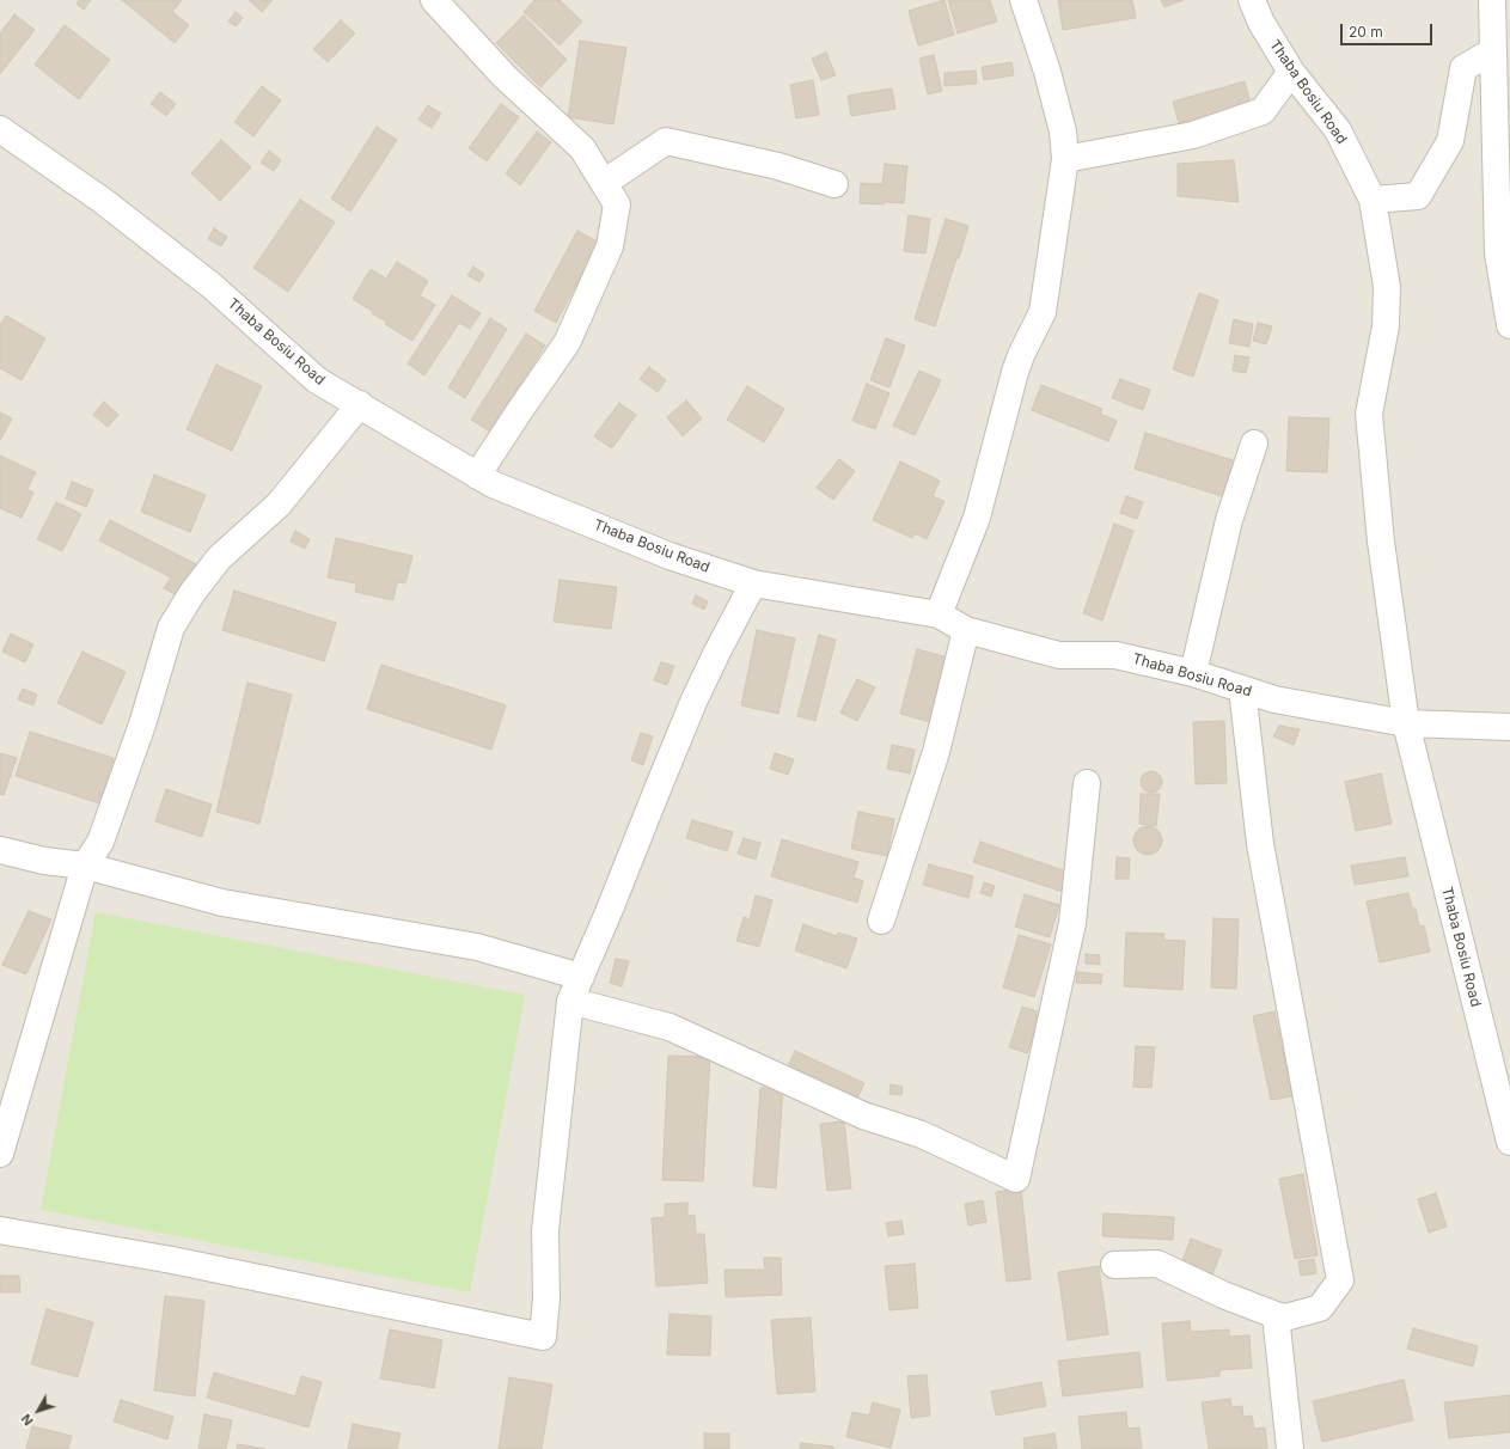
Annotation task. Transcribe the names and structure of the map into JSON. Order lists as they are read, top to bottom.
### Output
{
  "streets": {
    "street": ["Thaba Bosiu Road"]
  },
  "scale_bar": "20 m",
  "north": "bottom left"
}
